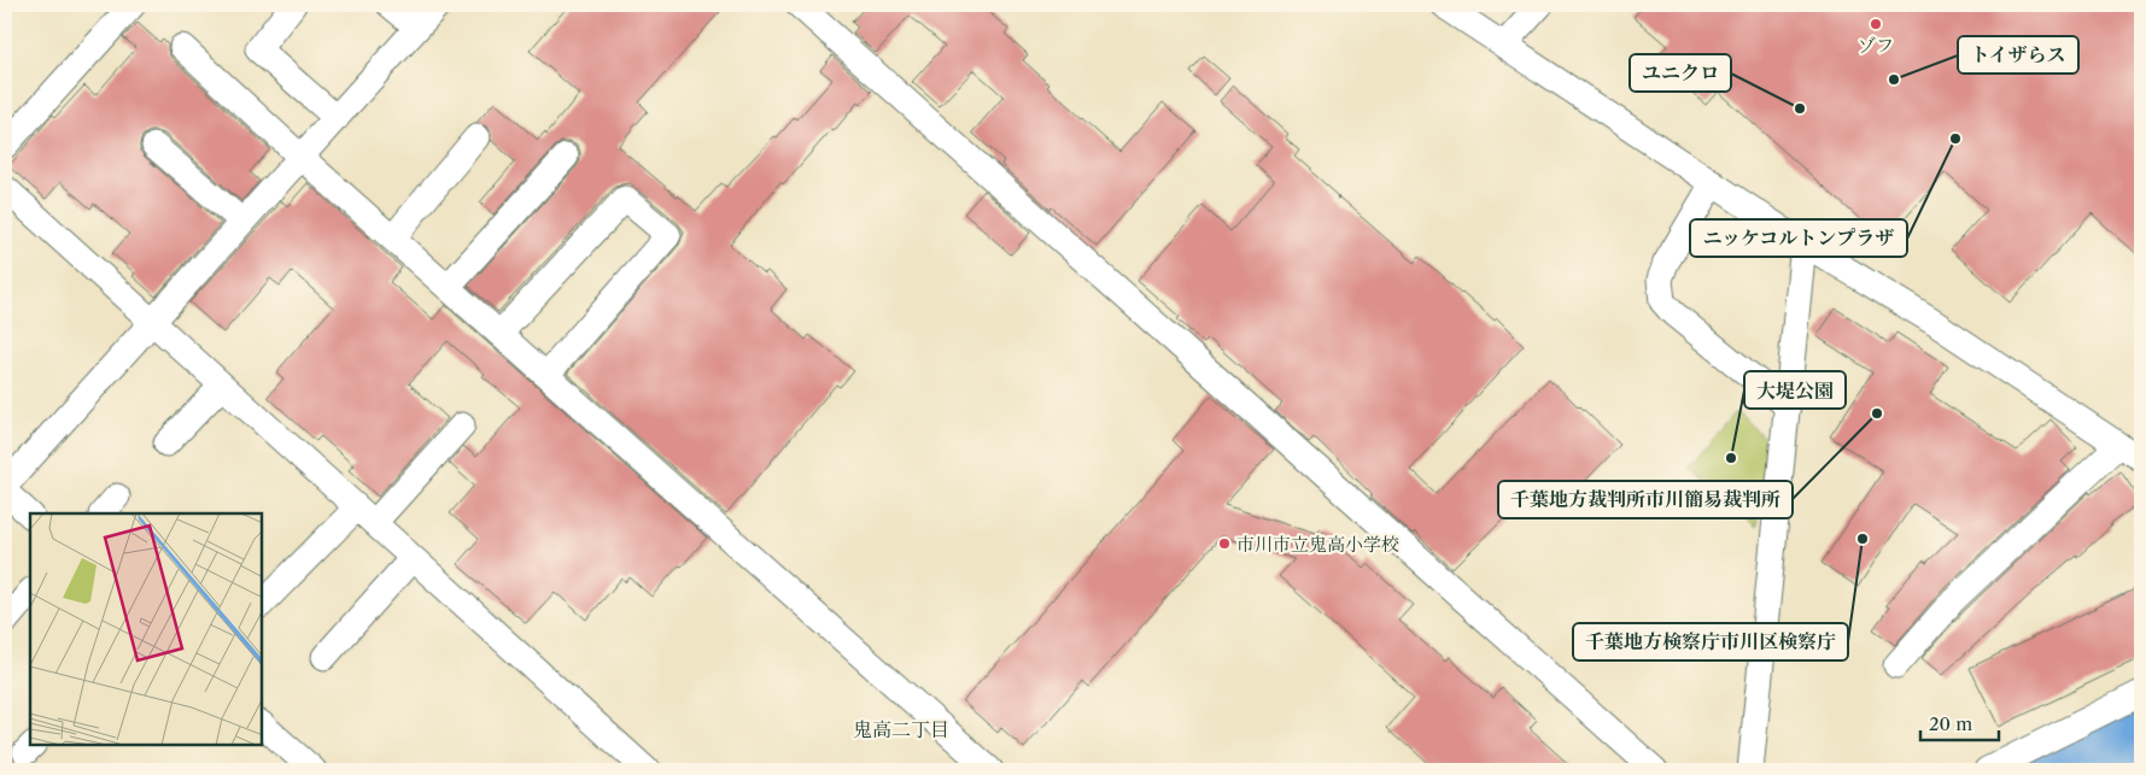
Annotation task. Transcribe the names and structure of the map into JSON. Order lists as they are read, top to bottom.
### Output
{
  "districts": ["鬼高二丁目"],
  "places": [
    "ゾフ",
    "トイザらス",
    "ユニクロ",
    "ニッケコルトンプラザ",
    "千葉地方裁判所市川簡易裁判所",
    "大堤公園",
    "千葉地方検察庁市川区検察庁",
    "市川市立鬼高小学校"
  ],
  "scale_bar": "20 m"
}
